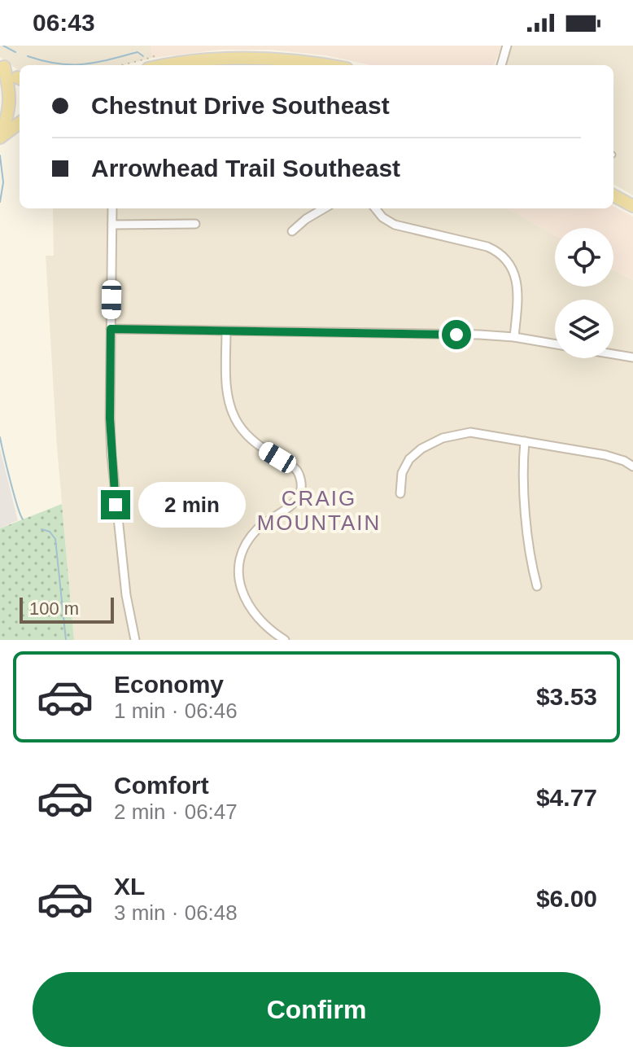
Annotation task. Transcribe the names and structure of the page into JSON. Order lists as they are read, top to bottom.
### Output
{
  "districts": ["CRAIG MOUNTAIN"],
  "scale_bar": "100 m",
  "page": {
    "status": "06:43",
    "banner": ["Chestnut Drive Southeast", "Arrowhead Trail Southeast"],
    "bubble": "2 min",
    "scale": "100 m",
    "list": [
      {
        "name": "Economy",
        "note": "1 min · 06:46",
        "value": "$3.53"
      },
      {
        "name": "Comfort",
        "note": "2 min · 06:47",
        "value": "$4.77"
      },
      {
        "name": "XL",
        "note": "3 min · 06:48",
        "value": "$6.00"
      }
    ],
    "buttons": "Confirm"
  }
}
